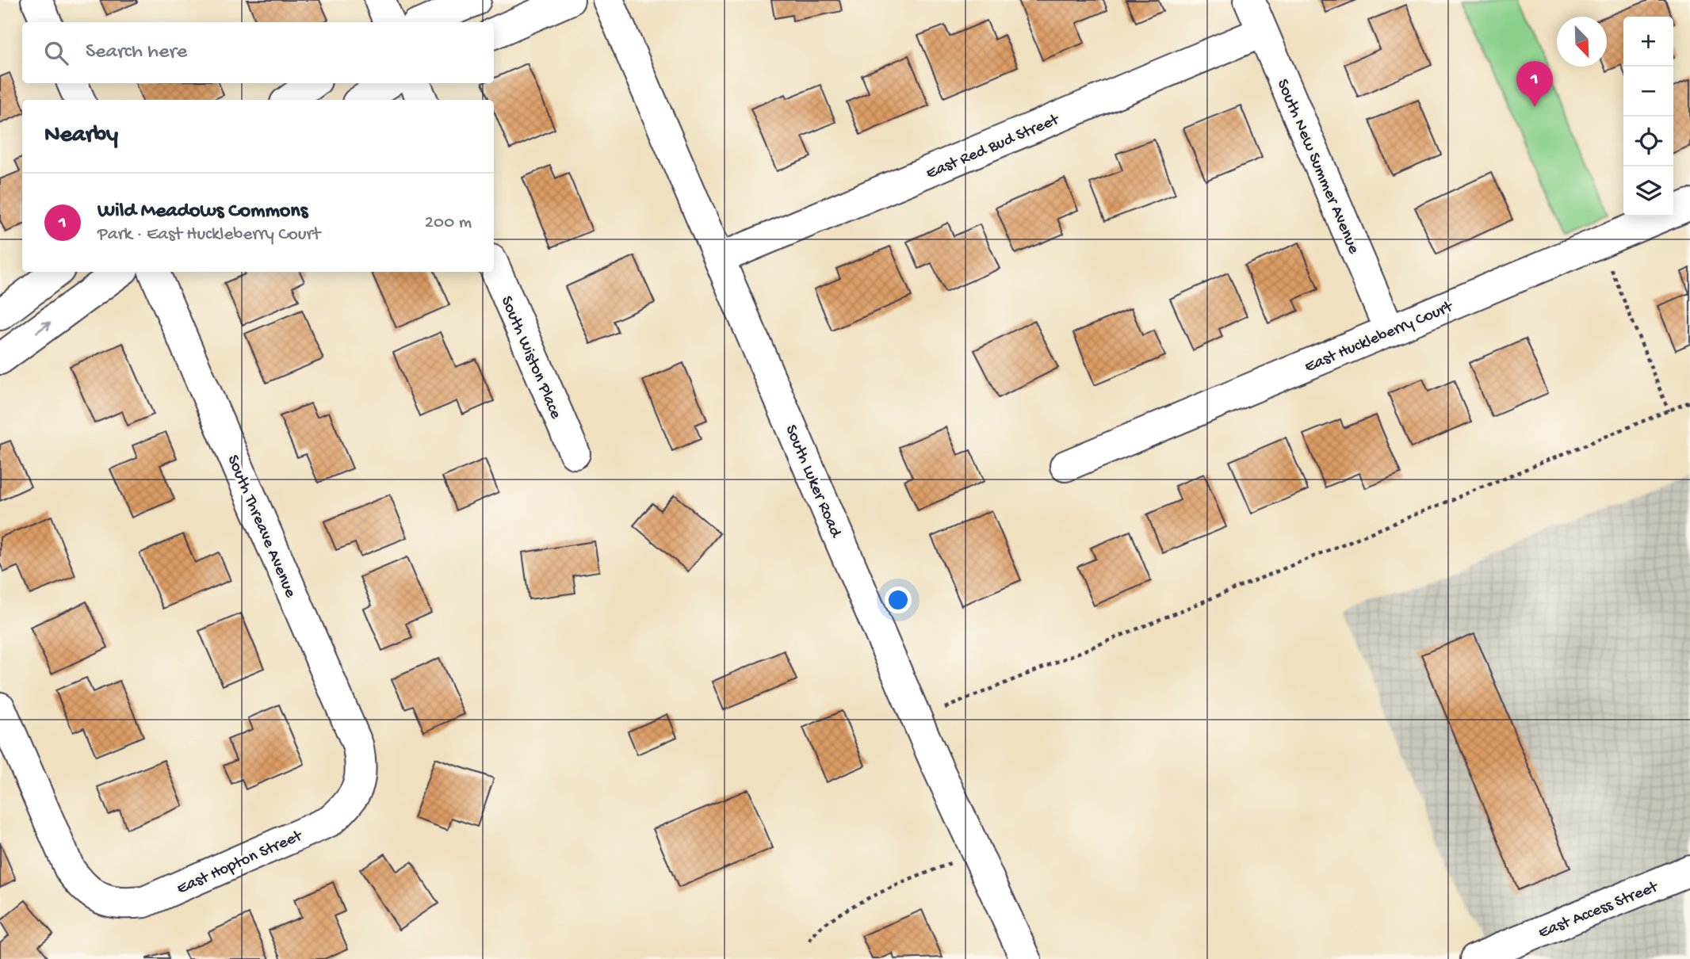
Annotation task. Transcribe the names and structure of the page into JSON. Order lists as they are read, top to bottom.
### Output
{
  "streets": {
    "street": [
      "East Red Bud Street",
      "South New Summer Avenue",
      "East Huckleberry Court",
      "South Wiston Place",
      "South Luker Road",
      "South Threave Avenue",
      "East Hopton Street",
      "East Access Street"
    ]
  },
  "crossings": [
    ["East Red Bud Street", "South New Summer Avenue"],
    ["East Red Bud Street", "South Luker Road"],
    ["South New Summer Avenue", "East Huckleberry Court"],
    ["South Threave Avenue", "East Hopton Street"]
  ],
  "north": "bottom right",
  "page": {
    "map_buttons": ["+", "−"],
    "search": "Search here",
    "pins": "1",
    "heading": "Nearby",
    "list": [
      {
        "mark": "1",
        "name": "Wild Meadows Commons",
        "note": "Park · East Huckleberry Court",
        "value": "200 m"
      }
    ]
  }
}
